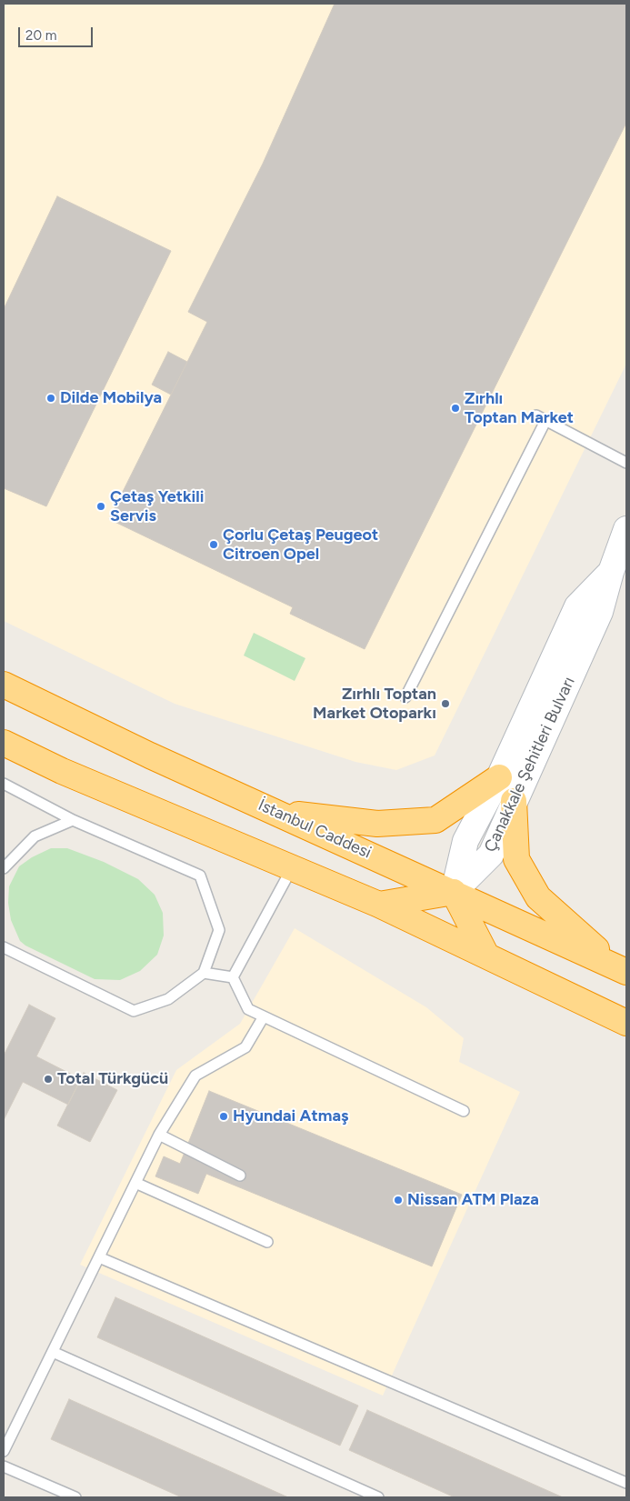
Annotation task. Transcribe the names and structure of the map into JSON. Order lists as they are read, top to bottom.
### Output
{
  "streets": {
    "highway": ["İstanbul Caddesi"],
    "main road": ["Çanakkale Şehitleri Bulvarı"]
  },
  "crossings": [
    ["Çanakkale Şehitleri Bulvarı", "İstanbul Caddesi"]
  ],
  "places": [
    "Dilde Mobilya",
    "Zırhlı Toptan Market",
    "Çetaş Yetkili Servis",
    "Çorlu Çetaş Peugeot Citroen Opel",
    "Zırhlı Toptan Market Otoparkı",
    "Total Türkgücü",
    "Hyundai Atmaş",
    "Nissan ATM Plaza"
  ],
  "scale_bar": "20 m"
}
